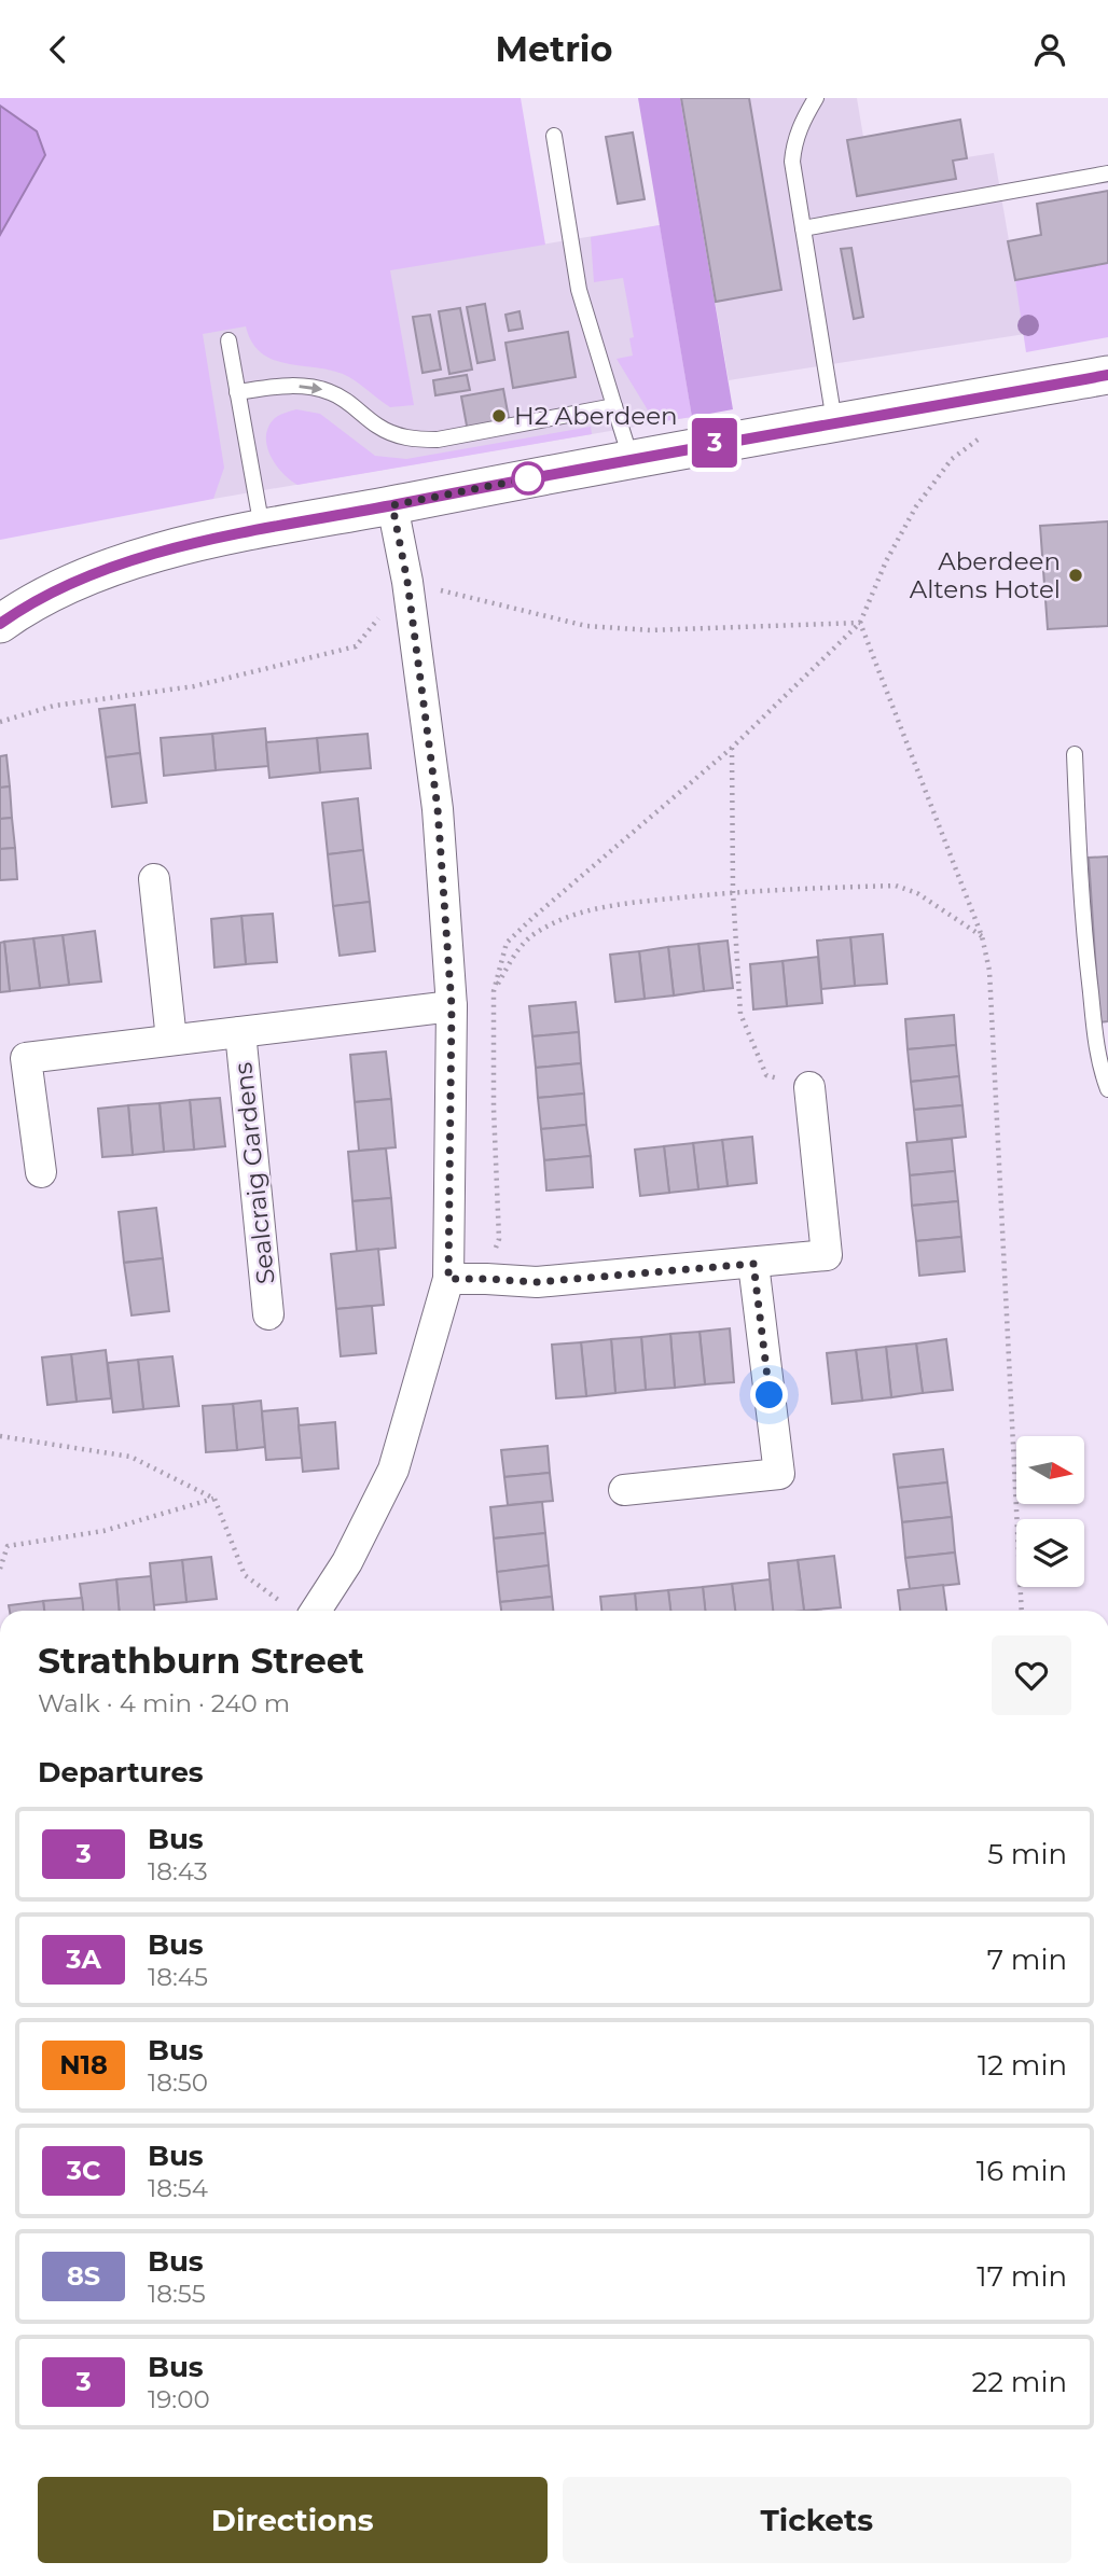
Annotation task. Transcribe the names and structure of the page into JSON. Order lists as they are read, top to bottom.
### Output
{
  "streets": {
    "street": ["Sealcraig Gardens"]
  },
  "places": ["H2 Aberdeen", "Aberdeen Altens Hotel"],
  "lines": ["bus line 3"],
  "north": "right",
  "page": {
    "header": "Metrio",
    "on_map": "3",
    "heading": [
      ["Strathburn Street", "Walk · 4 min · 240 m"],
      "Departures"
    ],
    "list": [
      {
        "mark": "3",
        "name": "Bus",
        "note": "18:43",
        "value": "5 min"
      },
      {
        "mark": "3A",
        "name": "Bus",
        "note": "18:45",
        "value": "7 min"
      },
      {
        "mark": "N18",
        "name": "Bus",
        "note": "18:50",
        "value": "12 min"
      },
      {
        "mark": "3C",
        "name": "Bus",
        "note": "18:54",
        "value": "16 min"
      },
      {
        "mark": "8S",
        "name": "Bus",
        "note": "18:55",
        "value": "17 min"
      },
      {
        "mark": "3",
        "name": "Bus",
        "note": "19:00",
        "value": "22 min"
      }
    ],
    "buttons": ["Directions", "Tickets"]
  }
}
